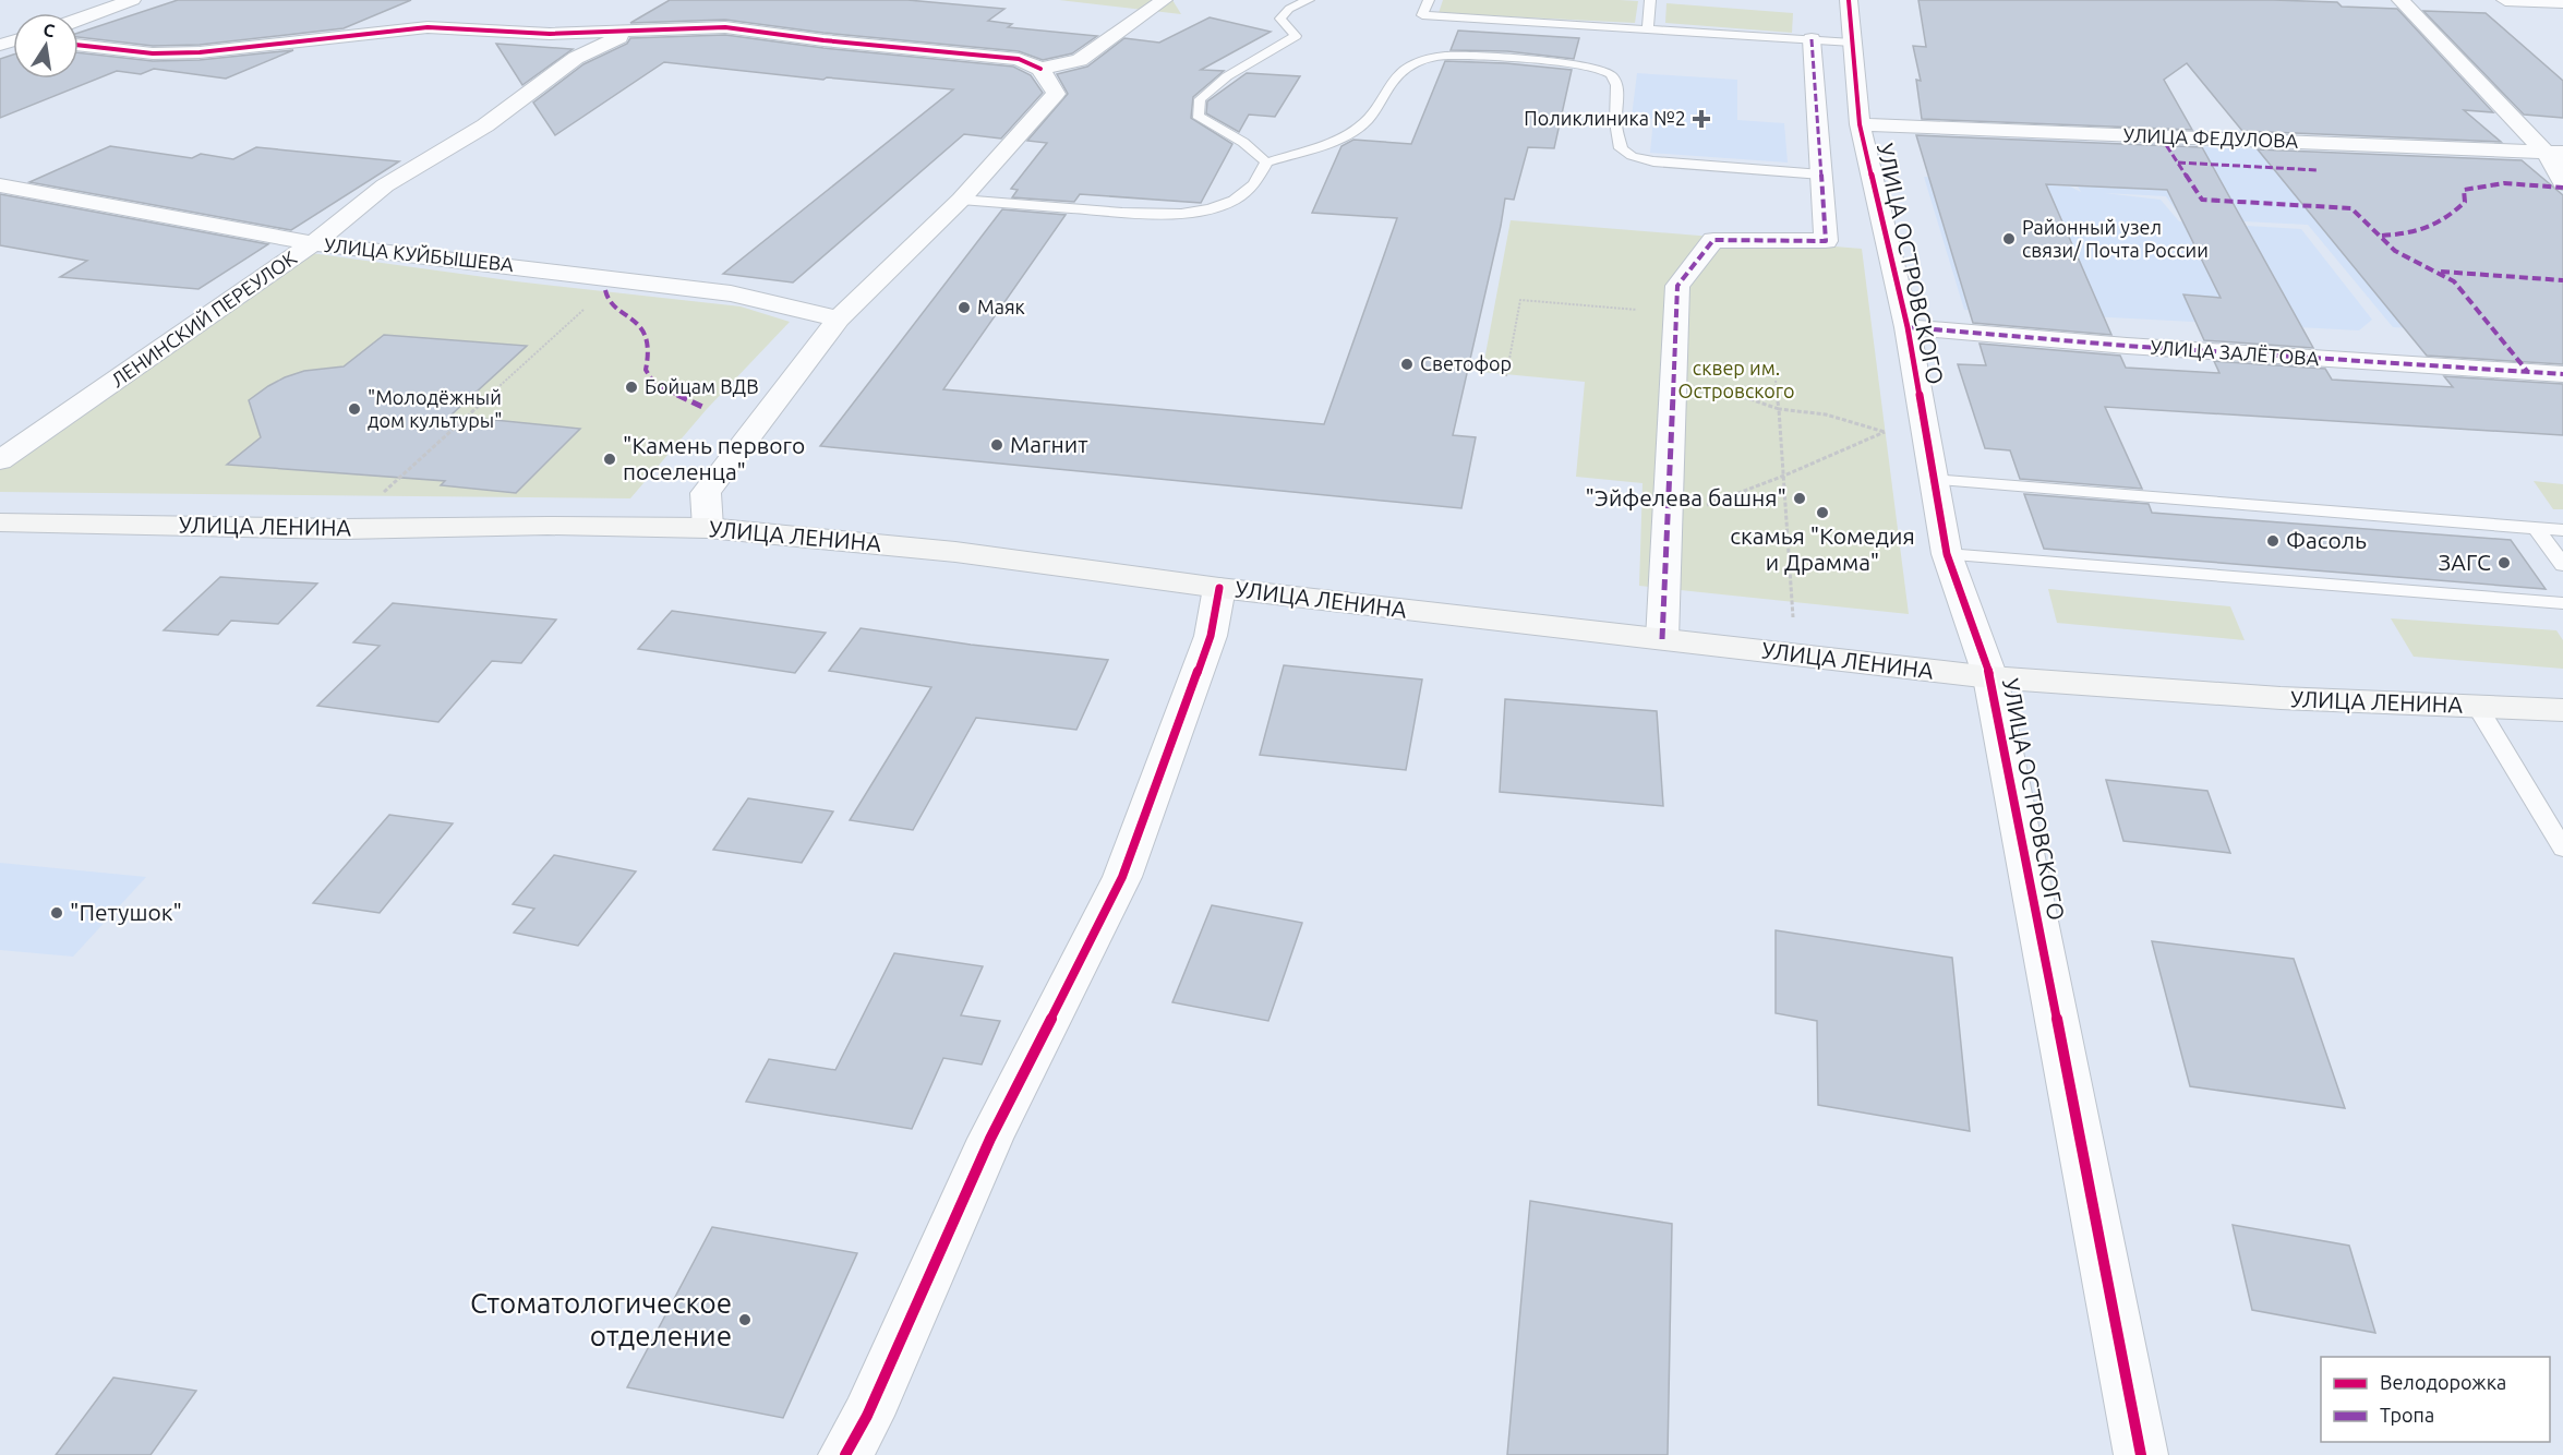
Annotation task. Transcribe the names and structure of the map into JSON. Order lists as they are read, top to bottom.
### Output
{
  "streets": {
    "main road": ["УЛИЦА ЛЕНИНА"],
    "street": [
      "УЛИЦА ФЕДУЛОВА",
      "УЛИЦА КУЙБЫШЕВА",
      "УЛИЦА ОСТРОВСКОГО",
      "ЛЕНИНСКИЙ ПЕРЕУЛОК",
      "УЛИЦА ЗАЛЁТОВА"
    ]
  },
  "crossings": [
    ["УЛИЦА ФЕДУЛОВА", "УЛИЦА ОСТРОВСКОГО"],
    ["УЛИЦА КУЙБЫШЕВА", "ЛЕНИНСКИЙ ПЕРЕУЛОК"],
    ["УЛИЦА ОСТРОВСКОГО", "УЛИЦА ЗАЛЁТОВА"],
    ["УЛИЦА ОСТРОВСКОГО", "УЛИЦА ЛЕНИНА"]
  ],
  "parks": ["сквер им. Островского"],
  "places": {
    "health": ["Поликлиника №2"],
    "other": [
      "Районный узел связи/ Почта России",
      "Maяк",
      "Светофор",
      "Бойцам ВДВ",
      "\"Молодёжный дом культуры\"",
      "Магнит",
      "\"Камень первого поселенца\"",
      "\"Эйфелева башня\"",
      "скамья \"Комедия и Драмма\"",
      "Фасоль",
      "ЗАГС",
      "\"Петушок\"",
      "Стоматологическое отделение"
    ]
  },
  "legend": ["Велодорожка", "Тропа"],
  "north": "top"
}
